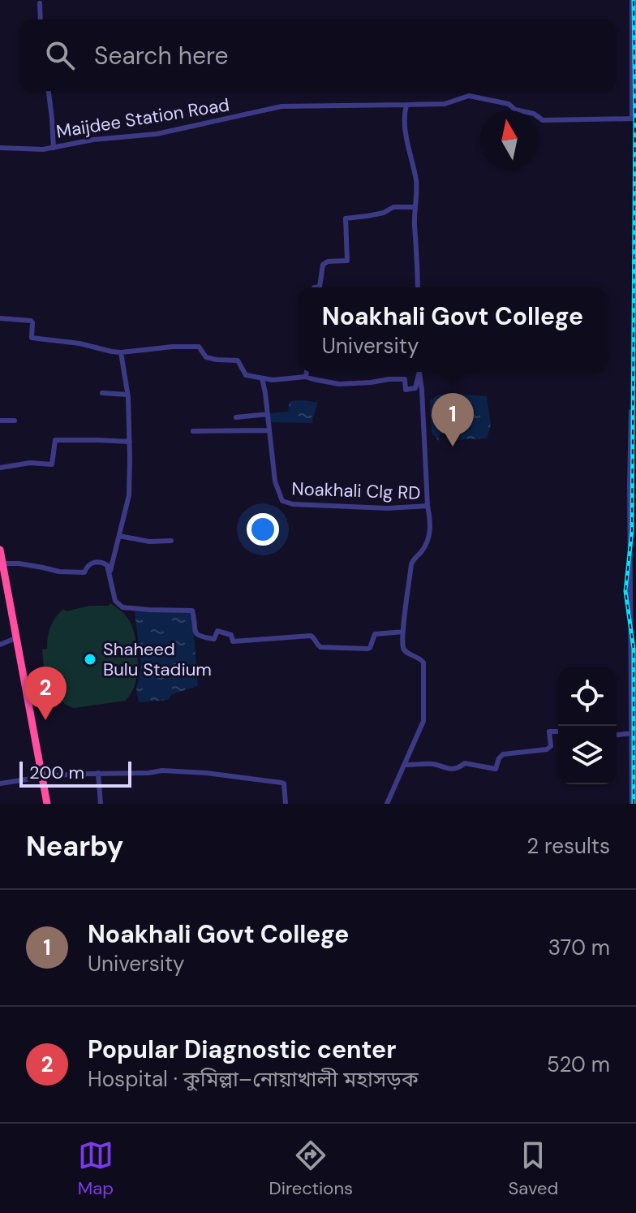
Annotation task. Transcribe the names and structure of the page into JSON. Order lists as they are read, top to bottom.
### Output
{
  "streets": {
    "street": ["Maijdee Station Road", "Noakhali Clg RD"]
  },
  "places": ["Shaheed Bulu Stadium"],
  "scale_bar": "200 m",
  "north": "top",
  "page": {
    "search": "Search here",
    "popup": ["Noakhali Govt College", "University"],
    "pins": ["1", "2"],
    "scale": "200 m",
    "heading": ["Nearby", "2 results"],
    "list": [
      {
        "mark": "1",
        "name": "Noakhali Govt College",
        "note": "University",
        "value": "370 m"
      },
      {
        "mark": "2",
        "name": "Popular Diagnostic center",
        "note": "Hospital · কুমিল্লা–নোয়াখালী মহাসড়ক",
        "value": "520 m"
      }
    ],
    "nav": ["Map", "Directions", "Saved"]
  }
}
